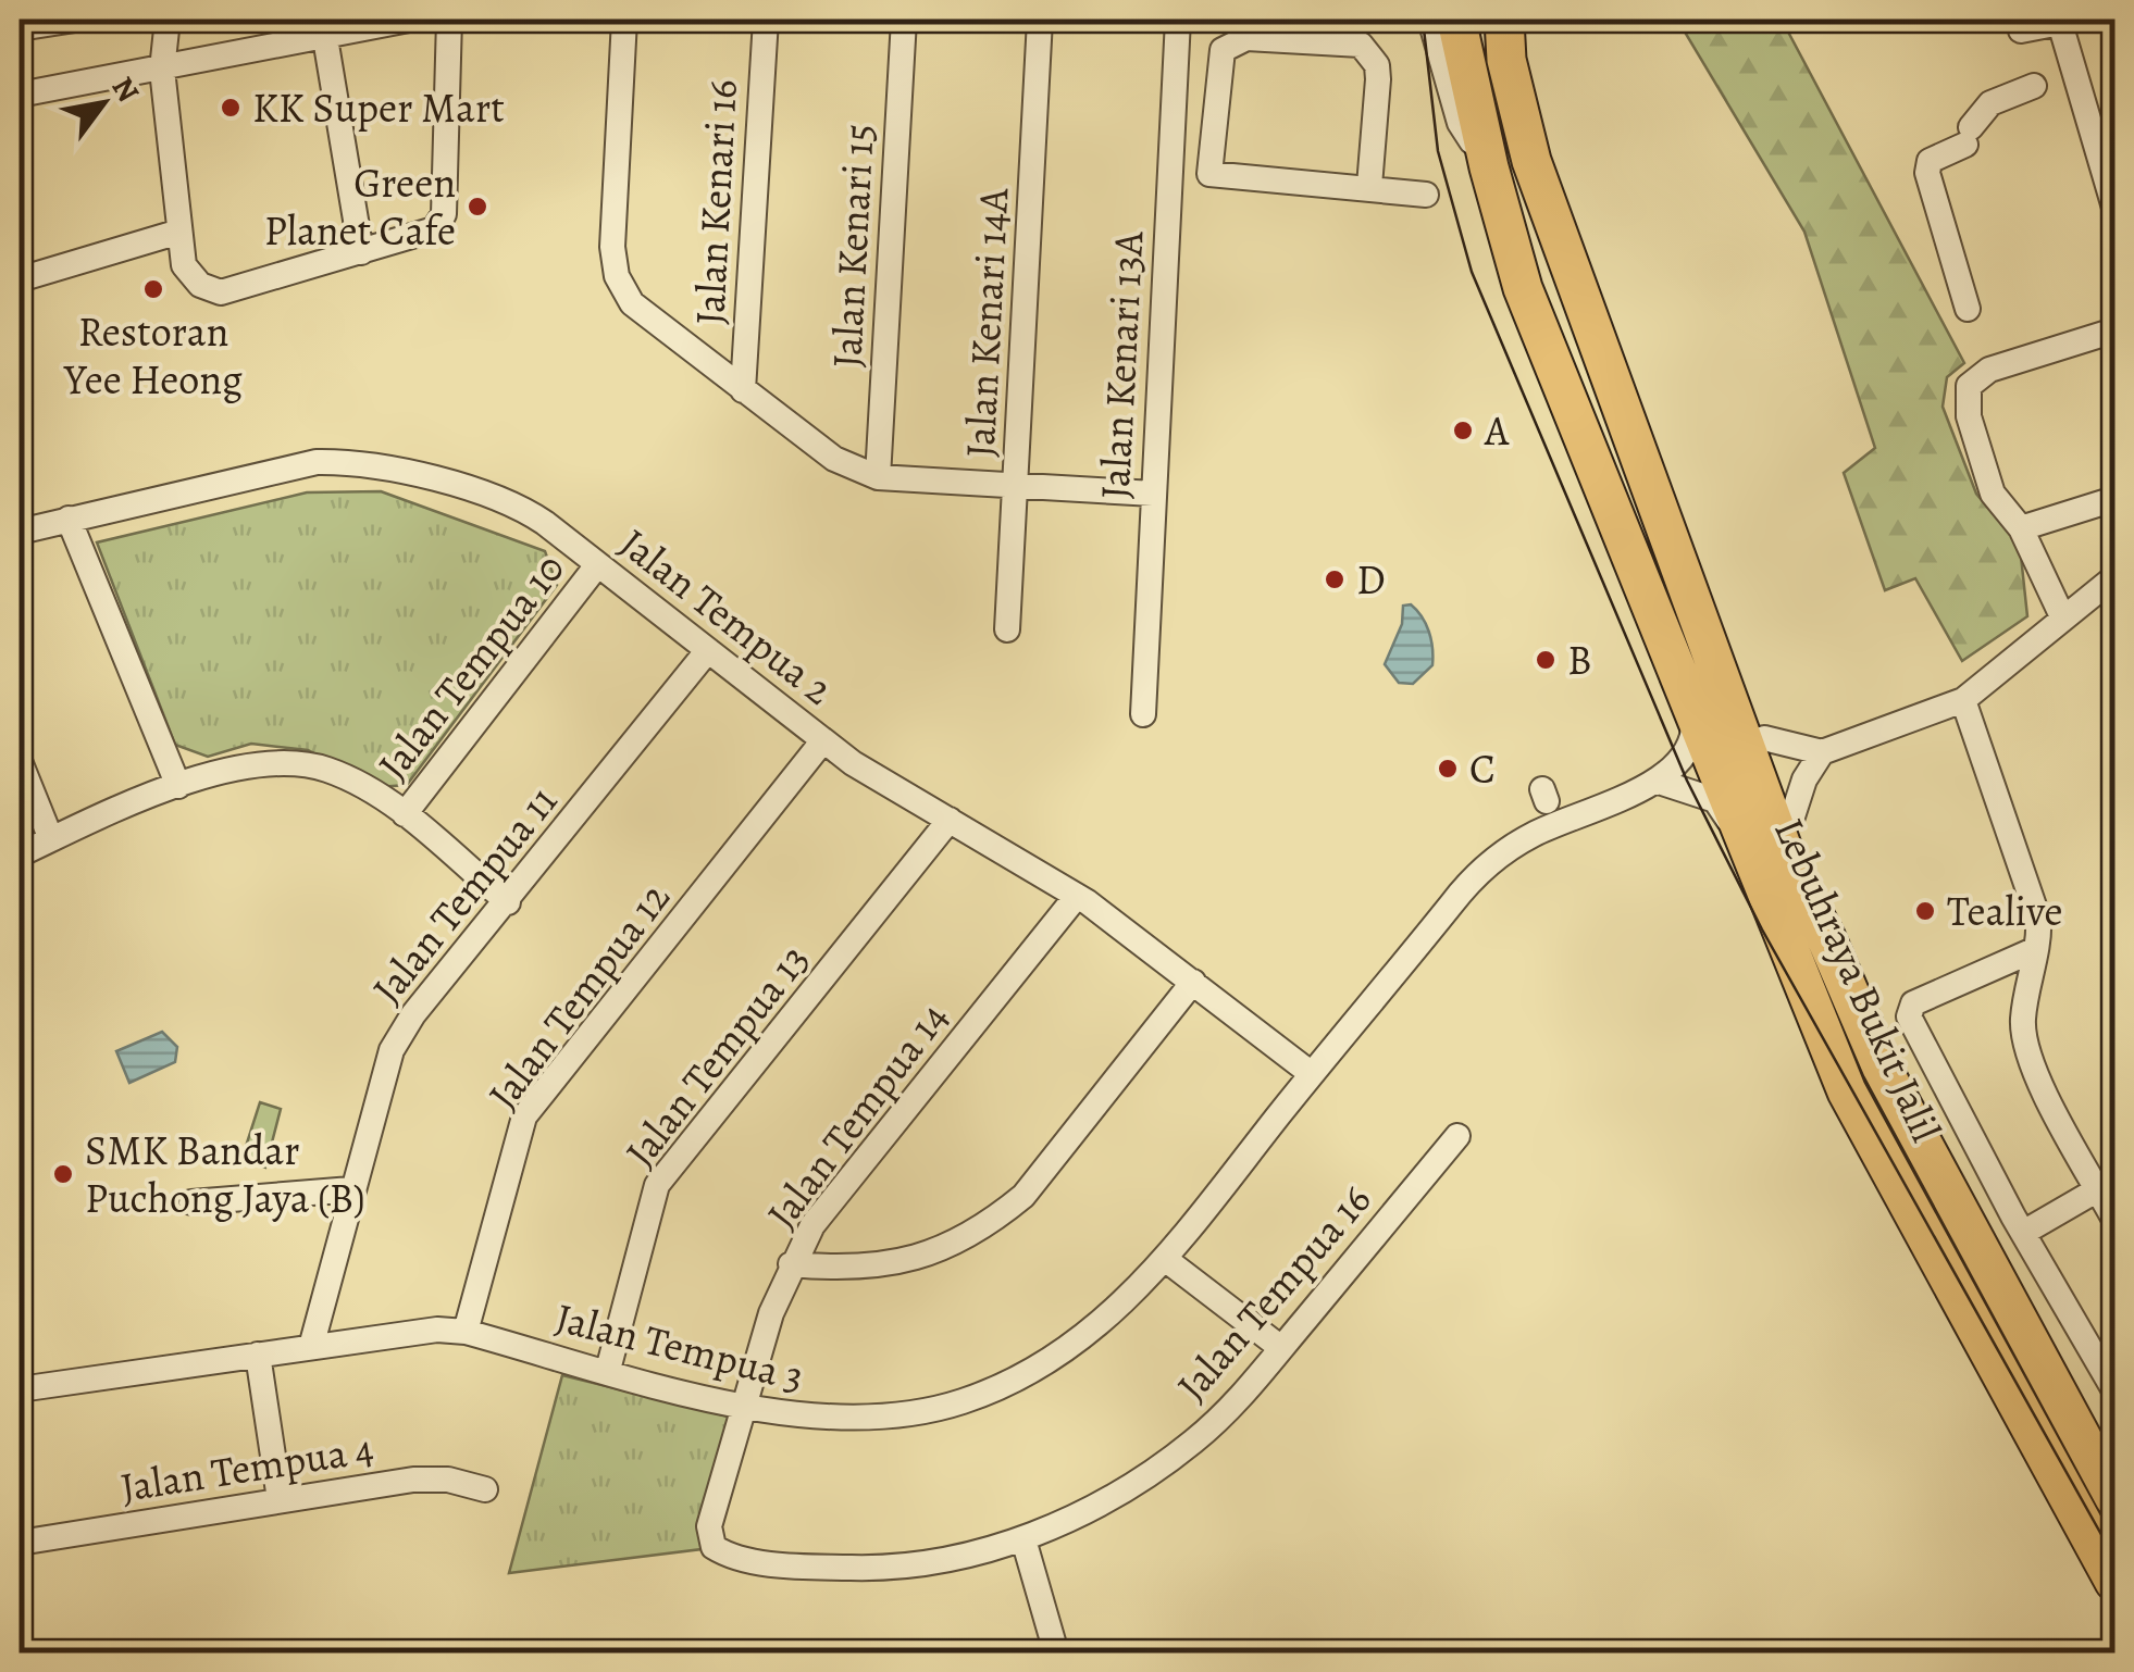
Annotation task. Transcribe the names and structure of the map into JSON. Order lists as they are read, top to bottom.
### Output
{
  "streets": {
    "highway": ["Lebuhraya Bukit Jalil"],
    "street": [
      "Jalan Kenari 16",
      "Jalan Kenari 15",
      "Jalan Kenari 14A",
      "Jalan Kenari 13A",
      "Jalan Tempua 2",
      "Jalan Tempua 10",
      "Jalan Tempua 11",
      "Jalan Tempua 12",
      "Jalan Tempua 13",
      "Jalan Tempua 14",
      "Jalan Tempua 16",
      "Jalan Tempua 3",
      "Jalan Tempua 4"
    ]
  },
  "crossings": [
    ["Jalan Tempua 2", "Jalan Tempua 10"],
    ["Jalan Tempua 2", "Jalan Tempua 11"],
    ["Jalan Tempua 2", "Jalan Tempua 12"],
    ["Jalan Tempua 2", "Jalan Tempua 13"],
    ["Jalan Tempua 2", "Jalan Tempua 14"],
    ["Jalan Tempua 2", "Jalan Tempua 3"],
    ["Jalan Tempua 11", "Jalan Tempua 3"],
    ["Lebuhraya Bukit Jalil", "Jalan Tempua 3"],
    ["Jalan Tempua 12", "Jalan Tempua 3"],
    ["Jalan Tempua 13", "Jalan Tempua 3"],
    ["Jalan Tempua 14", "Jalan Tempua 16"],
    ["Jalan Tempua 14", "Jalan Tempua 3"],
    ["Jalan Tempua 16", "Jalan Tempua 3"]
  ],
  "places": [
    "KK Super Mart",
    "Green Planet Cafe",
    "Restoran Yee Heong",
    "A",
    "D",
    "B",
    "C",
    "Tealive",
    "SMK Bandar Puchong Jaya (B)"
  ],
  "north": "top right"
}
